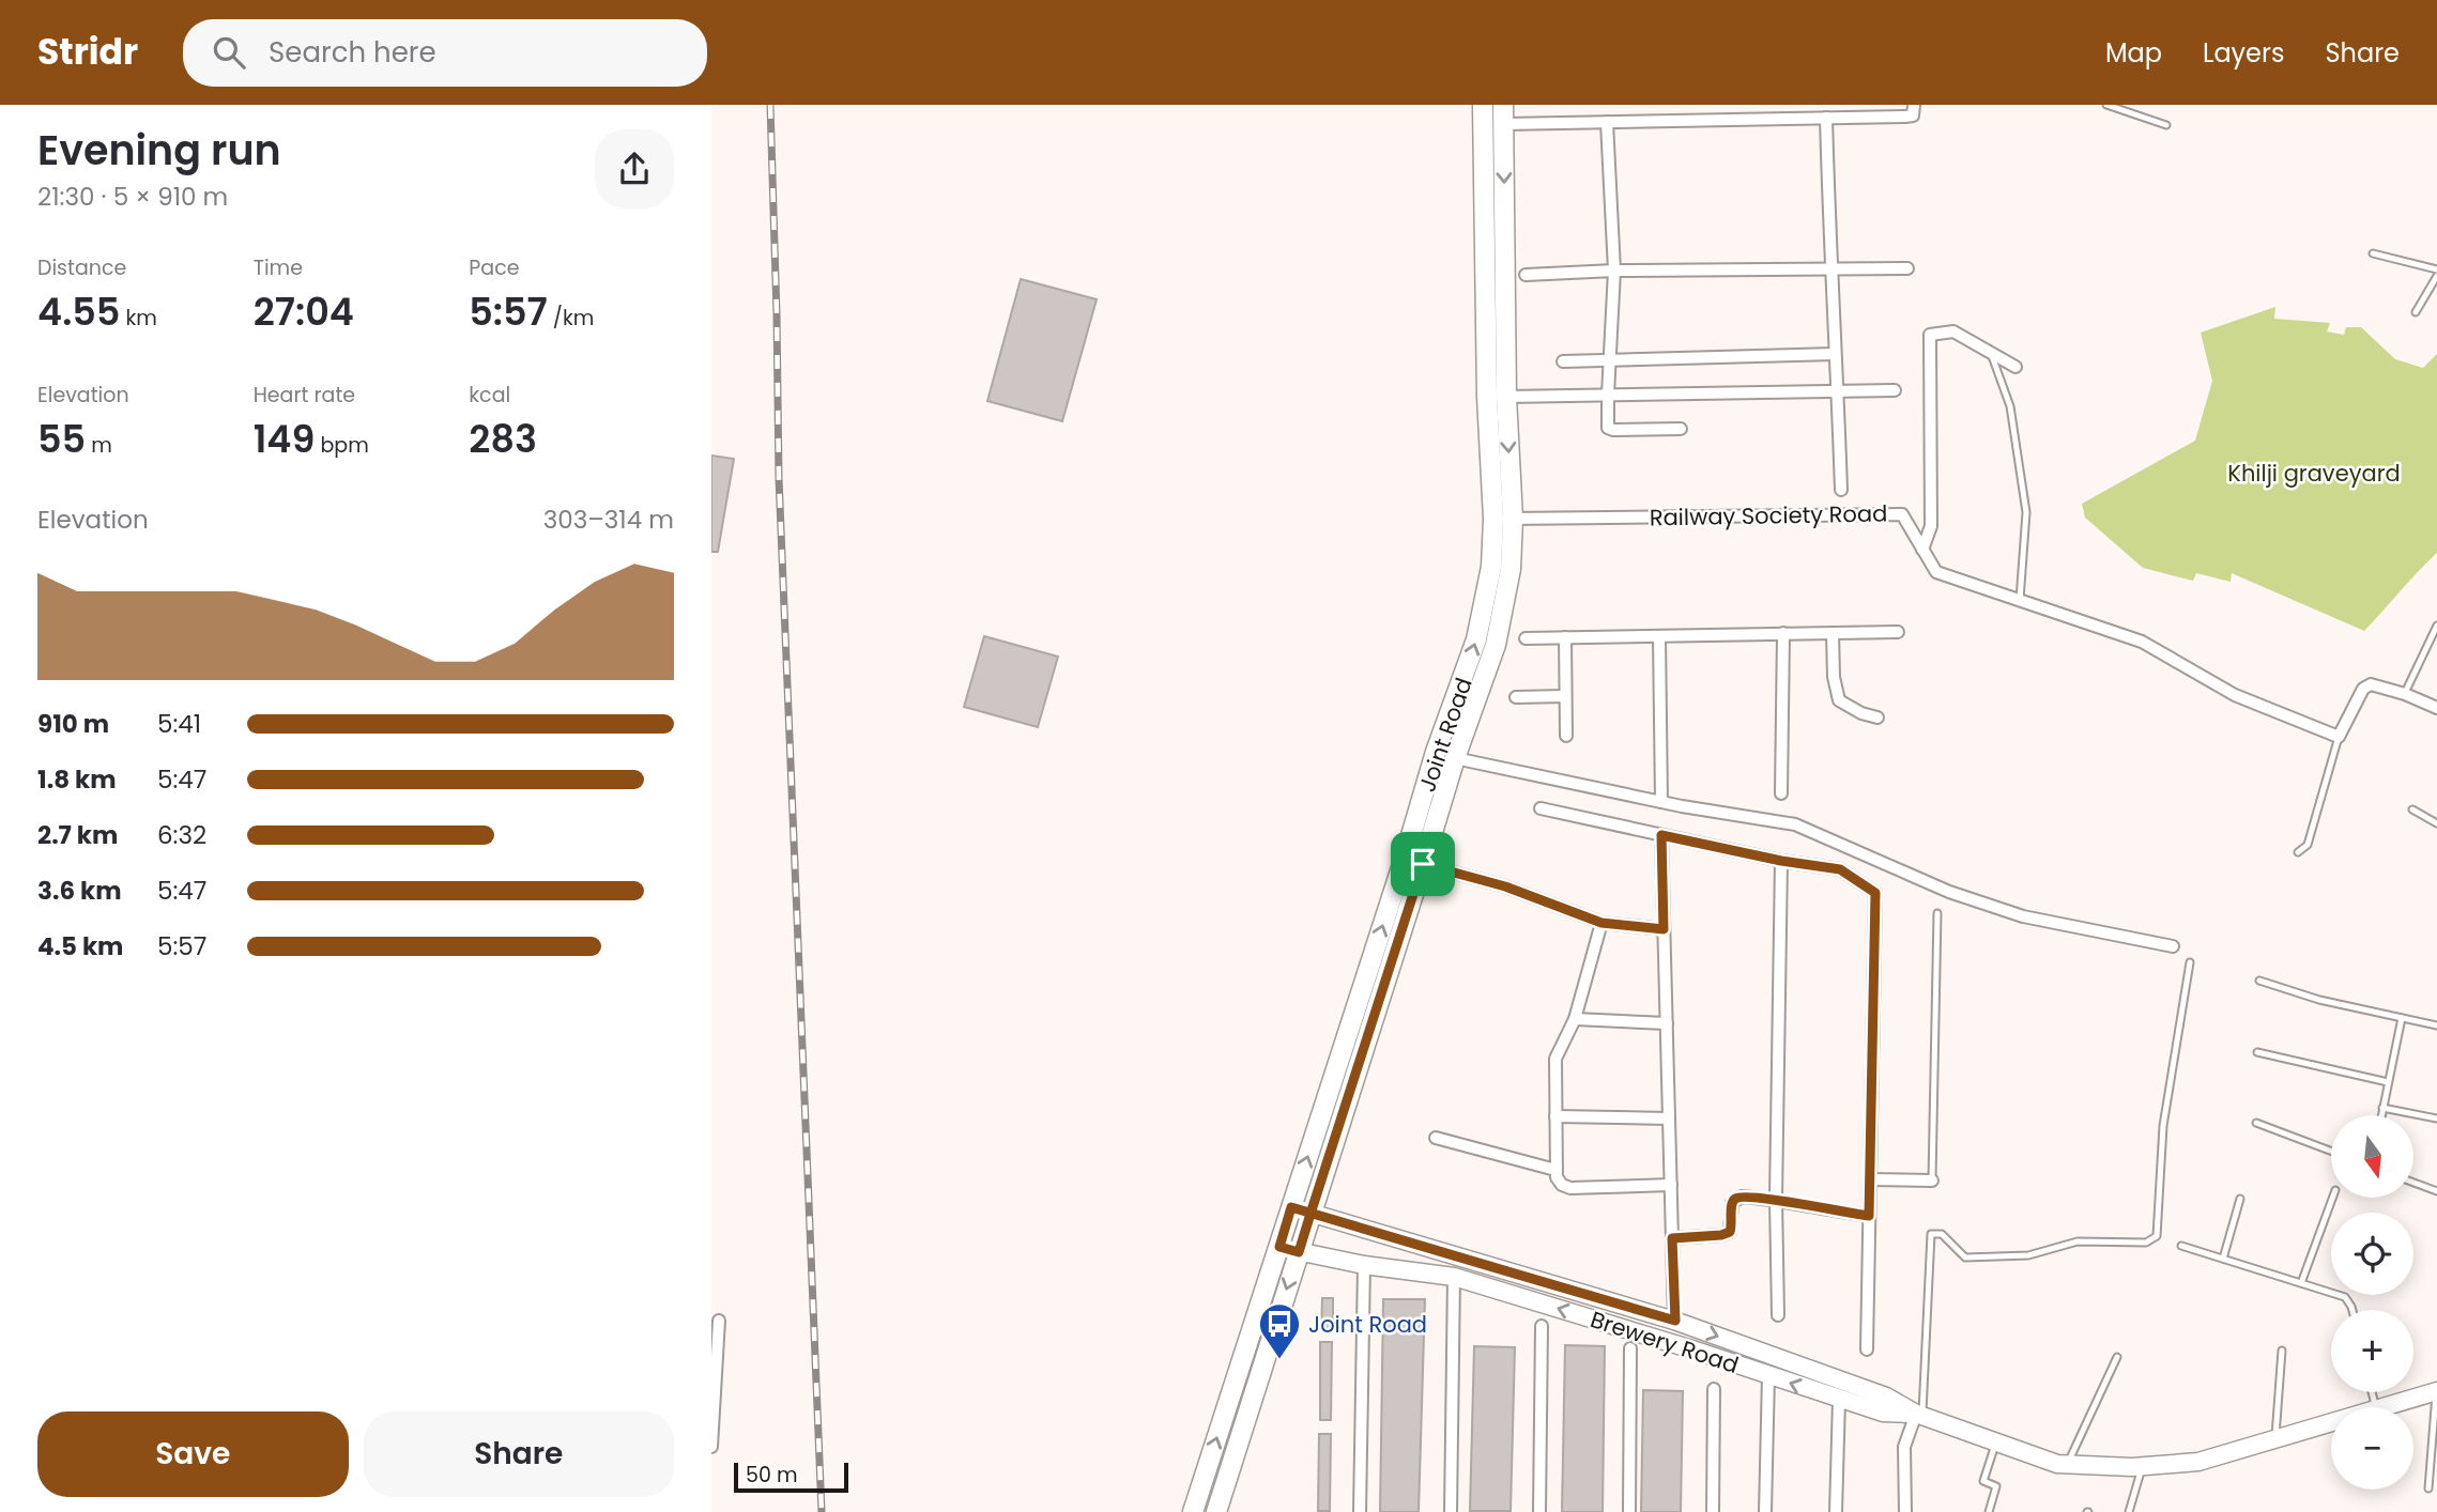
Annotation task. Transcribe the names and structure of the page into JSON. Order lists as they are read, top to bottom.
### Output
{
  "streets": {
    "main road": ["Joint Road", "Brewery Road"],
    "street": ["Railway Society Road"]
  },
  "crossings": [
    ["Railway Society Road", "Joint Road"],
    ["Joint Road", "Brewery Road"]
  ],
  "parks": ["Khilji graveyard"],
  "places": {
    "bus stop": ["Joint Road"]
  },
  "scale_bar": "50 m",
  "north": "bottom",
  "page": {
    "header": "Stridr",
    "search": "Search here",
    "nav": ["Map", "Layers", "Share"],
    "heading": ["Evening run", "21:30 · 5 × 910 m"],
    "stats": [
      ["Distance", "4.55 km"],
      ["Time", "27:04"],
      ["Pace", "5:57 /km"],
      ["Elevation", "55 m"],
      ["Heart rate", "149 bpm"],
      ["kcal", "283"]
    ],
    "chart": ["Elevation", "303–314 m"],
    "list": [
      {
        "name": "910 m",
        "note": "5:41"
      },
      {
        "name": "1.8 km",
        "note": "5:47"
      },
      {
        "name": "2.7 km",
        "note": "6:32"
      },
      {
        "name": "3.6 km",
        "note": "5:47"
      },
      {
        "name": "4.5 km",
        "note": "5:57"
      }
    ],
    "map_buttons": ["+", "−"],
    "buttons": ["Save", "Share"],
    "scale": "50 m"
  }
}
